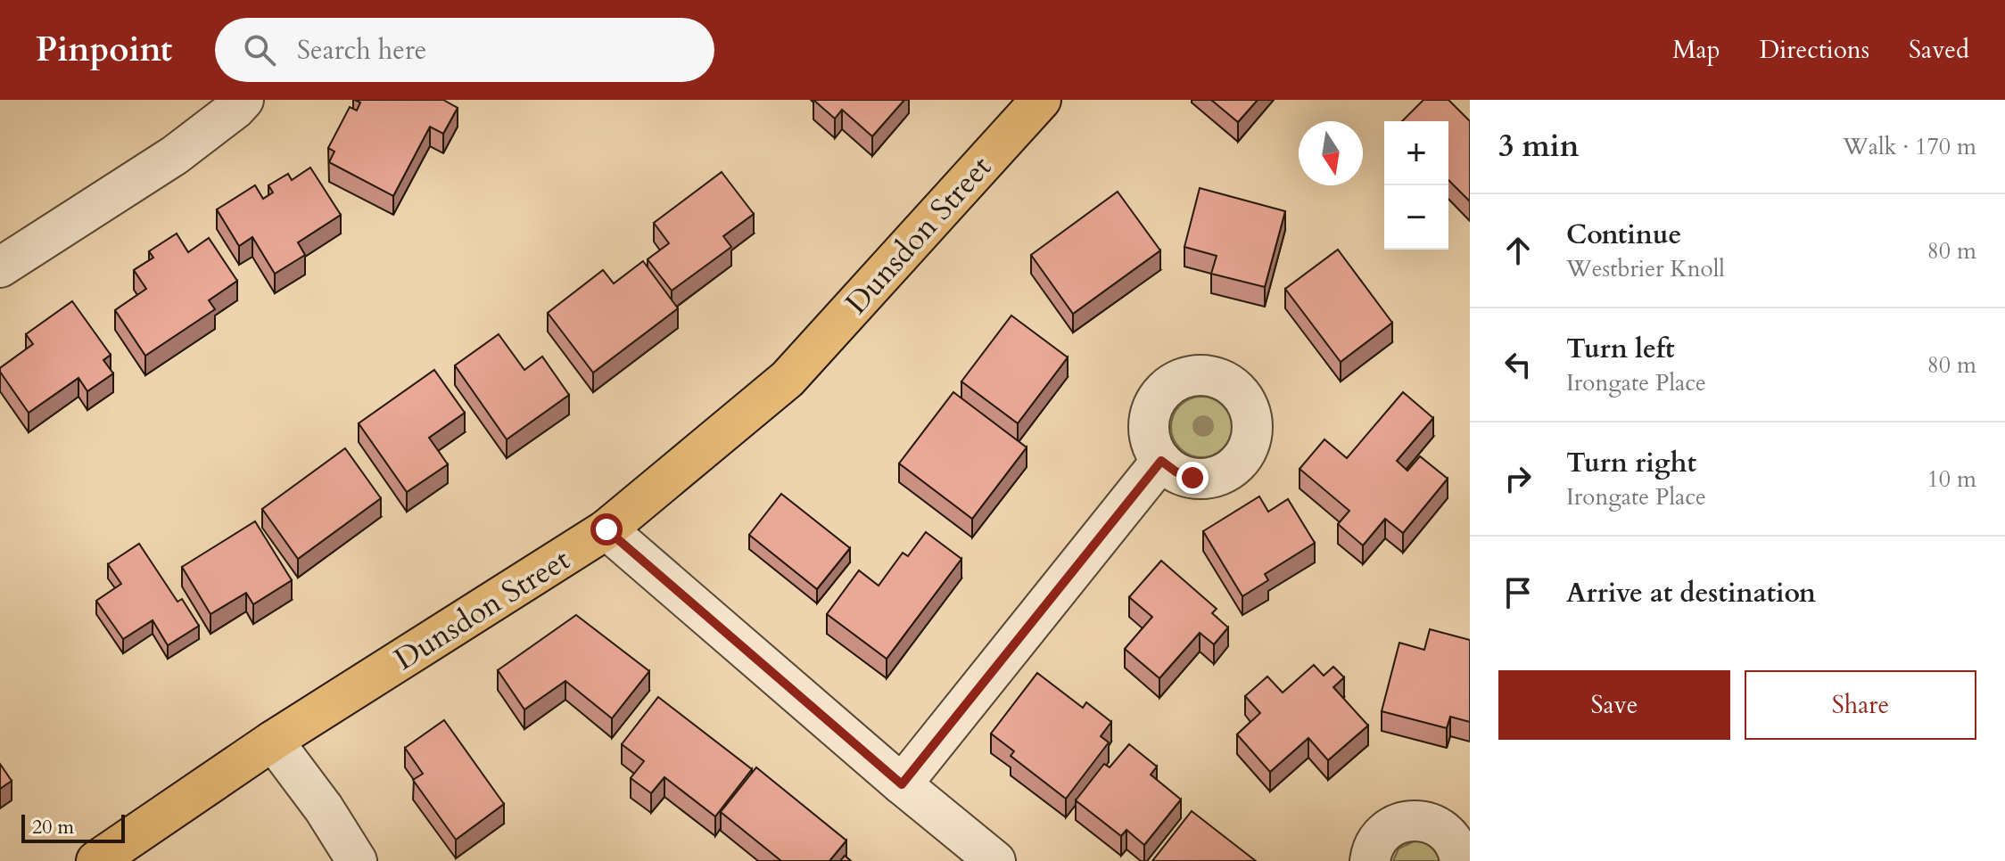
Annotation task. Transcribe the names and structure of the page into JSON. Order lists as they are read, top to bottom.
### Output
{
  "streets": {
    "main road": ["Dunsdon Street"]
  },
  "scale_bar": "20 m",
  "north": "bottom",
  "page": {
    "header": "Pinpoint",
    "search": "Search here",
    "nav": ["Map", "Directions", "Saved"],
    "heading": ["3 min", "Walk · 170 m"],
    "map_buttons": ["+", "−"],
    "list": [
      ["Continue", "Westbrier Knoll", "80 m"],
      ["Turn left", "Irongate Place", "80 m"],
      ["Turn right", "Irongate Place", "10 m"],
      "Arrive at destination"
    ],
    "buttons": ["Save", "Share"],
    "scale": "20 m"
  }
}
